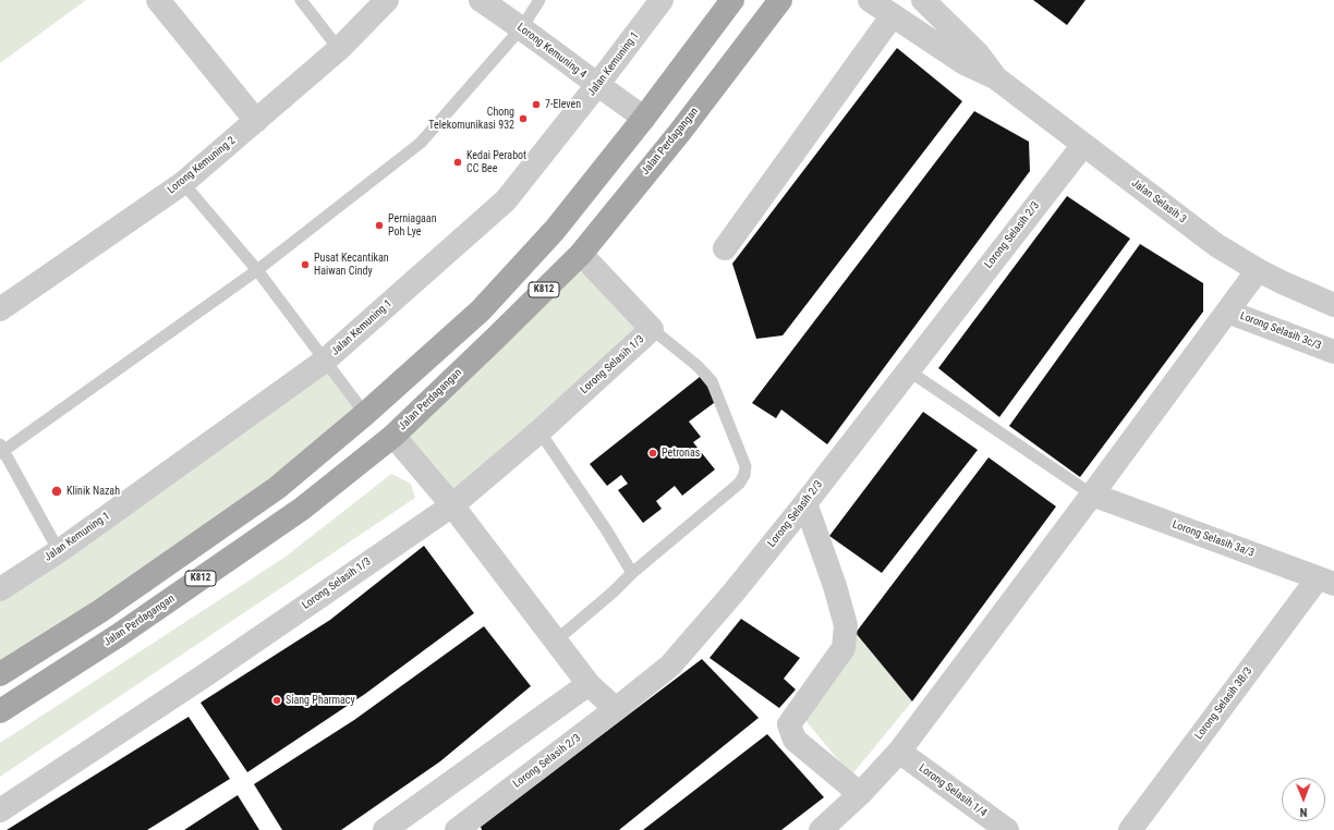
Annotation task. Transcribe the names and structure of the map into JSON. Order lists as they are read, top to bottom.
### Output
{
  "streets": {
    "main road": ["Jalan Perdagangan", "K812"],
    "street": [
      "Lorong Kemuning 4",
      "Jalan Kemuning 1",
      "Lorong Kemuning 2",
      "Jalan Selasih 3",
      "Lorong Selasih 2/3",
      "Lorong Selasih 3c/3",
      "Lorong Selasih 1/3",
      "Lorong Selasih 3a/3",
      "Lorong Selasih 3B/3",
      "Lorong Selasih 1/4"
    ]
  },
  "crossings": [
    ["Lorong Kemuning 4", "Jalan Kemuning 1"],
    ["Lorong Kemuning 4", "K812"],
    ["Jalan Selasih 3", "Lorong Selasih 2/3"],
    ["Lorong Selasih 3a/3", "Lorong Selasih 3B/3"]
  ],
  "places": [
    "7-Eleven",
    "Chong Telekomunikasi 932",
    "Kedai Perabot CC Bee",
    "Perniagaan Poh Lye",
    "Pusat Kecantikan Haiwan Cindy",
    "Petronas",
    "Klinik Nazah",
    "Siang Pharmacy"
  ],
  "north": "bottom"
}
